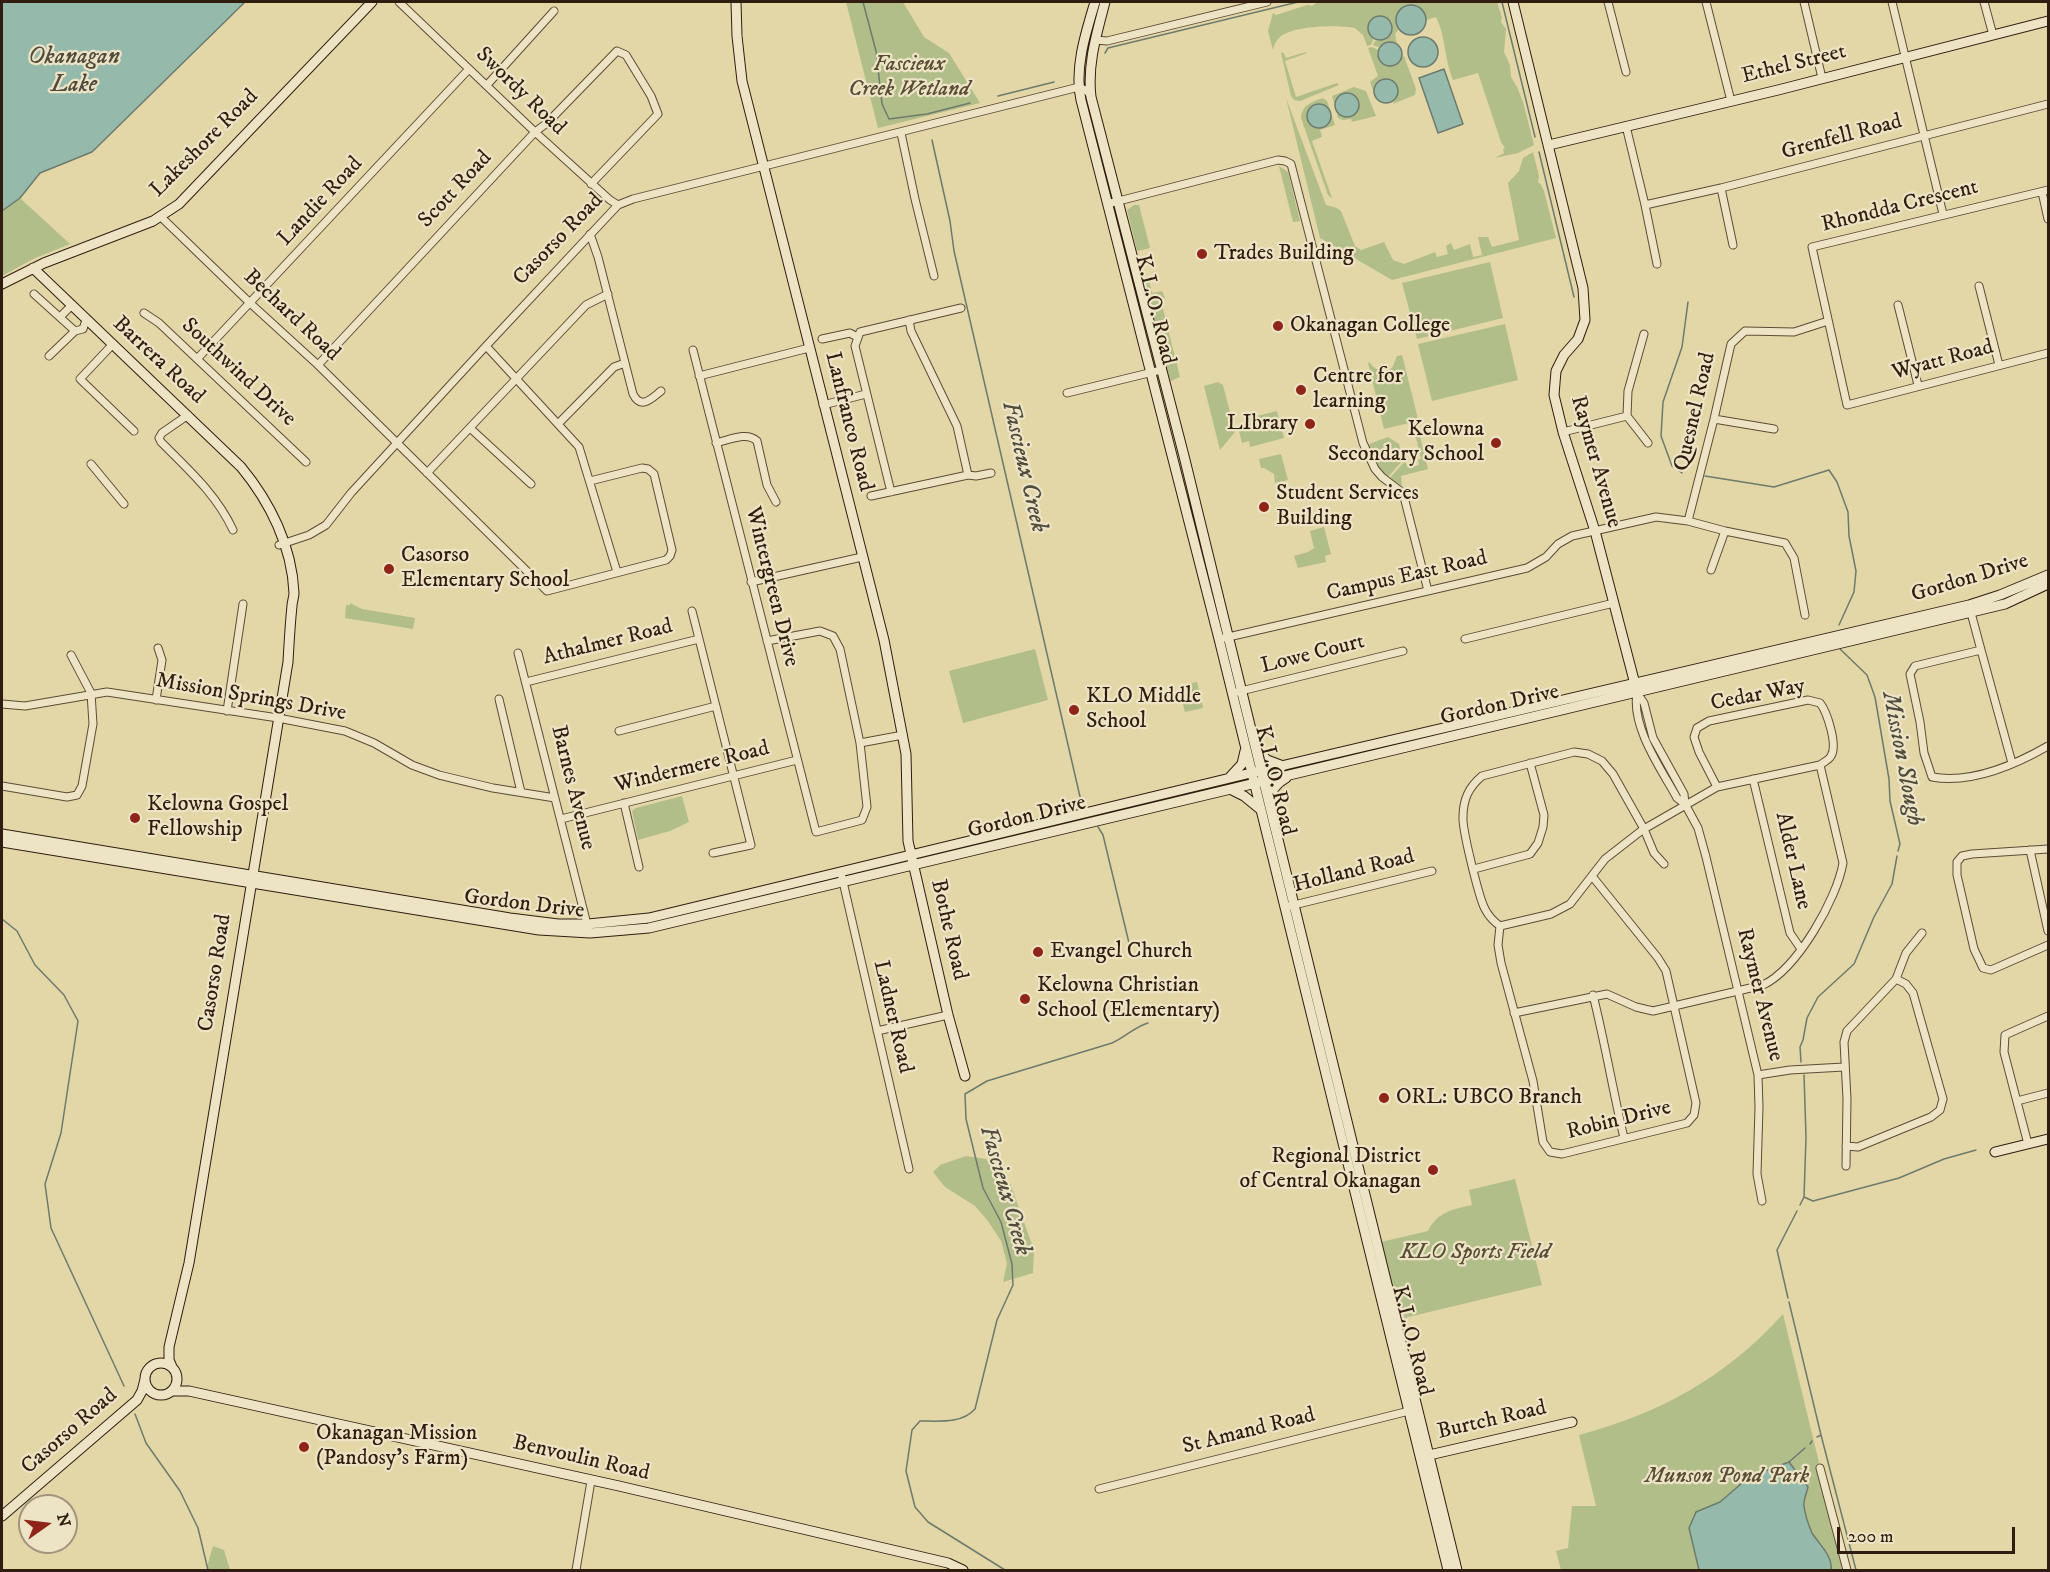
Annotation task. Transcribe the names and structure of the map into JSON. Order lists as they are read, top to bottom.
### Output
{
  "streets": {
    "main road": [
      "Ethel Street",
      "Lakeshore Road",
      "Casorso Road",
      "K.L.O. Road",
      "Barrera Road",
      "Lanfranco Road",
      "Raymer Avenue",
      "Gordon Drive",
      "Bothe Road",
      "Burtch Road",
      "Benvoulin Road"
    ],
    "street": [
      "Swordy Road",
      "Grenfell Road",
      "Scott Road",
      "Landie Road",
      "Rhondda Crescent",
      "Bechard Road",
      "Wyatt Road",
      "Southwind Drive",
      "Quesnel Road",
      "Campus East Road",
      "Wintergreen Drive",
      "Athalmer Road",
      "Lowe Court",
      "Cedar Way",
      "Mission Springs Drive",
      "Windermere Road",
      "Barnes Avenue",
      "Alder Lane",
      "Holland Road",
      "Ladner Road",
      "Robin Drive",
      "St Amand Road"
    ]
  },
  "crossings": [
    ["Ethel Street", "Raymer Avenue"],
    ["Swordy Road", "Scott Road"],
    ["Swordy Road", "Landie Road"],
    ["Swordy Road", "Casorso Road"],
    ["Lakeshore Road", "Bechard Road"],
    ["Lakeshore Road", "Barrera Road"],
    ["Scott Road", "Bechard Road"],
    ["Landie Road", "Bechard Road"],
    ["Landie Road", "Southwind Drive"],
    ["Rhondda Crescent", "Wyatt Road"],
    ["Rhondda Crescent", "Quesnel Road"],
    ["Casorso Road", "K.L.O. Road"],
    ["Casorso Road", "Bechard Road"],
    ["Casorso Road", "Barrera Road"],
    ["Casorso Road", "Lanfranco Road"],
    ["Casorso Road", "Gordon Drive"],
    ["Casorso Road", "Mission Springs Drive"],
    ["Casorso Road", "Benvoulin Road"],
    ["K.L.O. Road", "Campus East Road"],
    ["K.L.O. Road", "Gordon Drive"],
    ["K.L.O. Road", "Lowe Court"],
    ["K.L.O. Road", "Holland Road"],
    ["K.L.O. Road", "Burtch Road"],
    ["K.L.O. Road", "St Amand Road"],
    ["Quesnel Road", "Campus East Road"],
    ["Lanfranco Road", "Gordon Drive"],
    ["Lanfranco Road", "Bothe Road"],
    ["Raymer Avenue", "Campus East Road"],
    ["Raymer Avenue", "Gordon Drive"],
    ["Gordon Drive", "Barnes Avenue"],
    ["Gordon Drive", "Bothe Road"],
    ["Gordon Drive", "Ladner Road"],
    ["Wintergreen Drive", "Windermere Road"],
    ["Athalmer Road", "Barnes Avenue"],
    ["Mission Springs Drive", "Barnes Avenue"],
    ["Windermere Road", "Barnes Avenue"],
    ["Bothe Road", "Ladner Road"]
  ],
  "water": ["Okanagan Lake", "Fascieux Creek", "Mission Slough"],
  "parks": ["Fascieux Creek Wetland", "KLO Sports Field", "Munson Pond Park"],
  "places": [
    "Trades Building",
    "Okanagan College",
    "Centre for learning",
    "LIbrary",
    "Kelowna Secondary School",
    "Student Services Building",
    "Casorso Elementary School",
    "KLO Middle School",
    "Kelowna Gospel Fellowship",
    "Evangel Church",
    "Kelowna Christian School (Elementary)",
    "ORL: UBCO Branch",
    "Regional District of Central Okanagan",
    "Okanagan Mission (Pandosy's Farm)"
  ],
  "scale_bar": "200 m",
  "north": "right"
}
